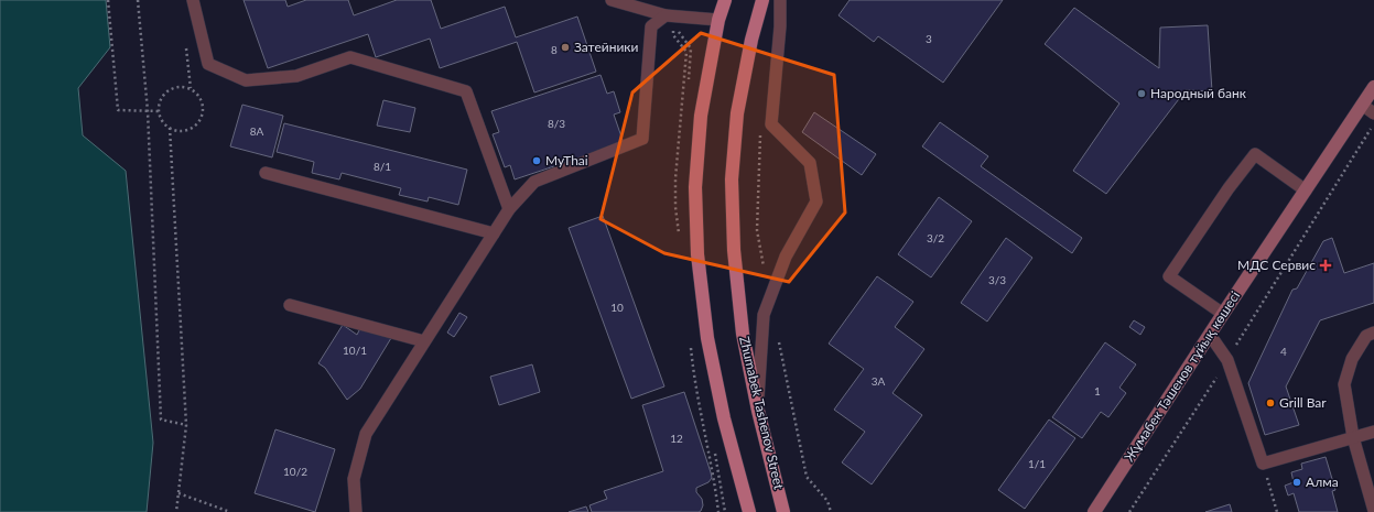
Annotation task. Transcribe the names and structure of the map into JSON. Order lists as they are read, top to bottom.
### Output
{
  "streets": {
    "main road": ["Zhumabek Tashenov Street"],
    "street": ["Жұмабек Тәшенов тұйық көшесі"]
  },
  "places": {
    "other": [
      "Затейники",
      "Народный банк",
      "MyThai",
      "Grill Bar",
      "Алма"
    ],
    "health": ["МДС Сервис"]
  },
  "house_numbers": [
    "3",
    "8",
    "8/3",
    "8А",
    "8/1",
    "3/2",
    "3/3",
    "10",
    "10/1",
    "4",
    "3А",
    "1",
    "12",
    "1/1",
    "10/2"
  ]
}
